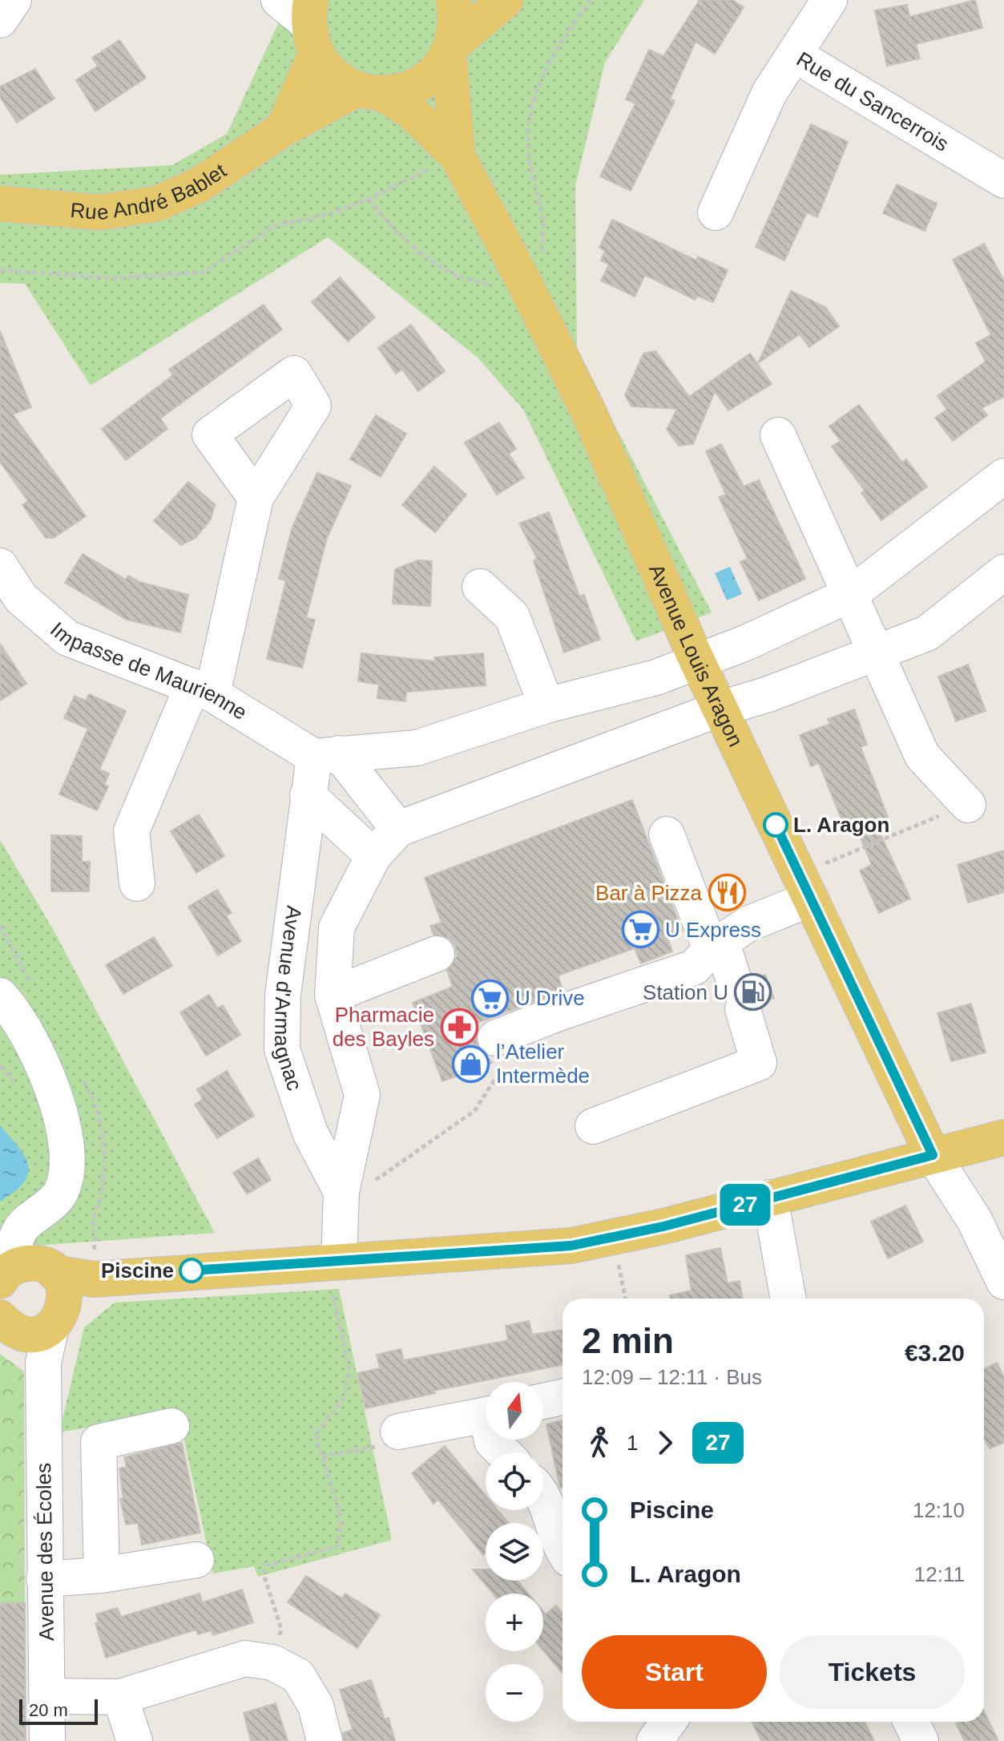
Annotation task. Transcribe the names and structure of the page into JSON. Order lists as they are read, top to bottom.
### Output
{
  "streets": {
    "main road": ["Rue André Bablet", "Avenue Louis Aragon"],
    "street": [
      "Rue du Sancerrois",
      "Impasse de Maurienne",
      "Avenue d'Armagnac",
      "Avenue des Écoles"
    ]
  },
  "crossings": [
    ["Rue André Bablet", "Avenue Louis Aragon"],
    ["Avenue Louis Aragon", "Avenue d'Armagnac"],
    ["Impasse de Maurienne", "Avenue d'Armagnac"]
  ],
  "places": {
    "other": ["L. Aragon", "Piscine"],
    "restaurant": ["Bar à Pizza"],
    "supermarket": ["U Express", "U Drive"],
    "fuel station": ["Station U"],
    "pharmacy": ["Pharmacie des Bayles"],
    "shop": ["l’Atelier Intermède"]
  },
  "lines": ["bus line 27"],
  "scale_bar": "20 m",
  "north": "top",
  "page": {
    "on_map": "27",
    "heading": ["2 min", "12:09 – 12:11 · Bus", "€3.20"],
    "map_buttons": ["+", "−"],
    "legs": ["1", "27"],
    "list": [
      {
        "name": "Piscine",
        "value": "12:10"
      },
      {
        "name": "L. Aragon",
        "value": "12:11"
      }
    ],
    "buttons": ["Start", "Tickets"],
    "scale": "20 m"
  }
}
